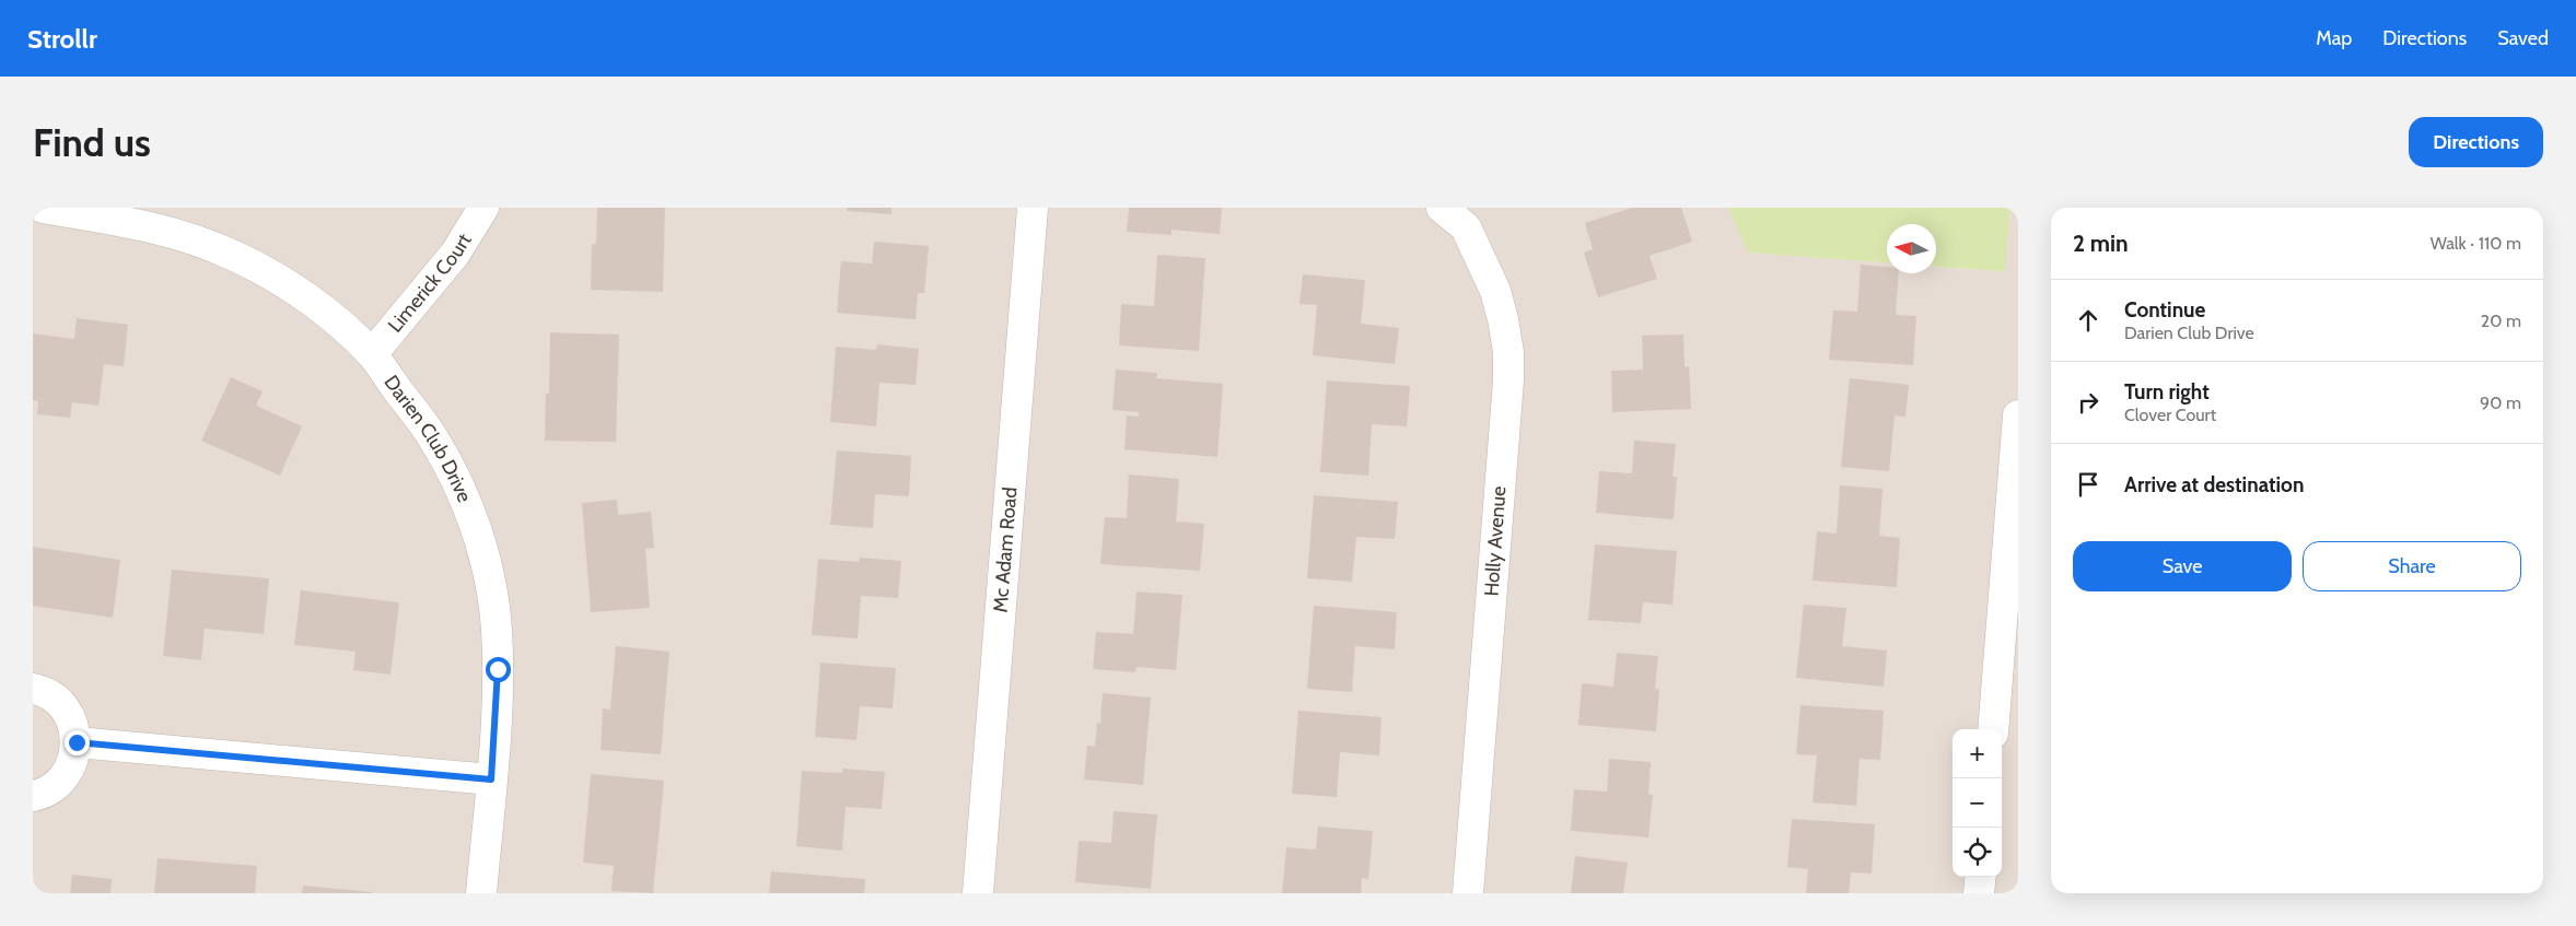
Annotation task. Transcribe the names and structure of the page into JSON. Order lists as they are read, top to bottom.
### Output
{
  "streets": {
    "street": [
      "Limerick Court",
      "Darien Club Drive",
      "Holly Avenue",
      "Mc Adam Road"
    ]
  },
  "crossings": [
    ["Limerick Court", "Darien Club Drive"]
  ],
  "north": "left",
  "page": {
    "header": "Strollr",
    "nav": ["Map", "Directions", "Saved"],
    "buttons": [
      "Directions",
      ["Save", "Share"]
    ],
    "title": "Find us",
    "heading": ["2 min", "Walk · 110 m"],
    "list": [
      ["Continue", "Darien Club Drive", "20 m"],
      ["Turn right", "Clover Court", "90 m"],
      "Arrive at destination"
    ],
    "map_buttons": ["+", "−"]
  }
}
